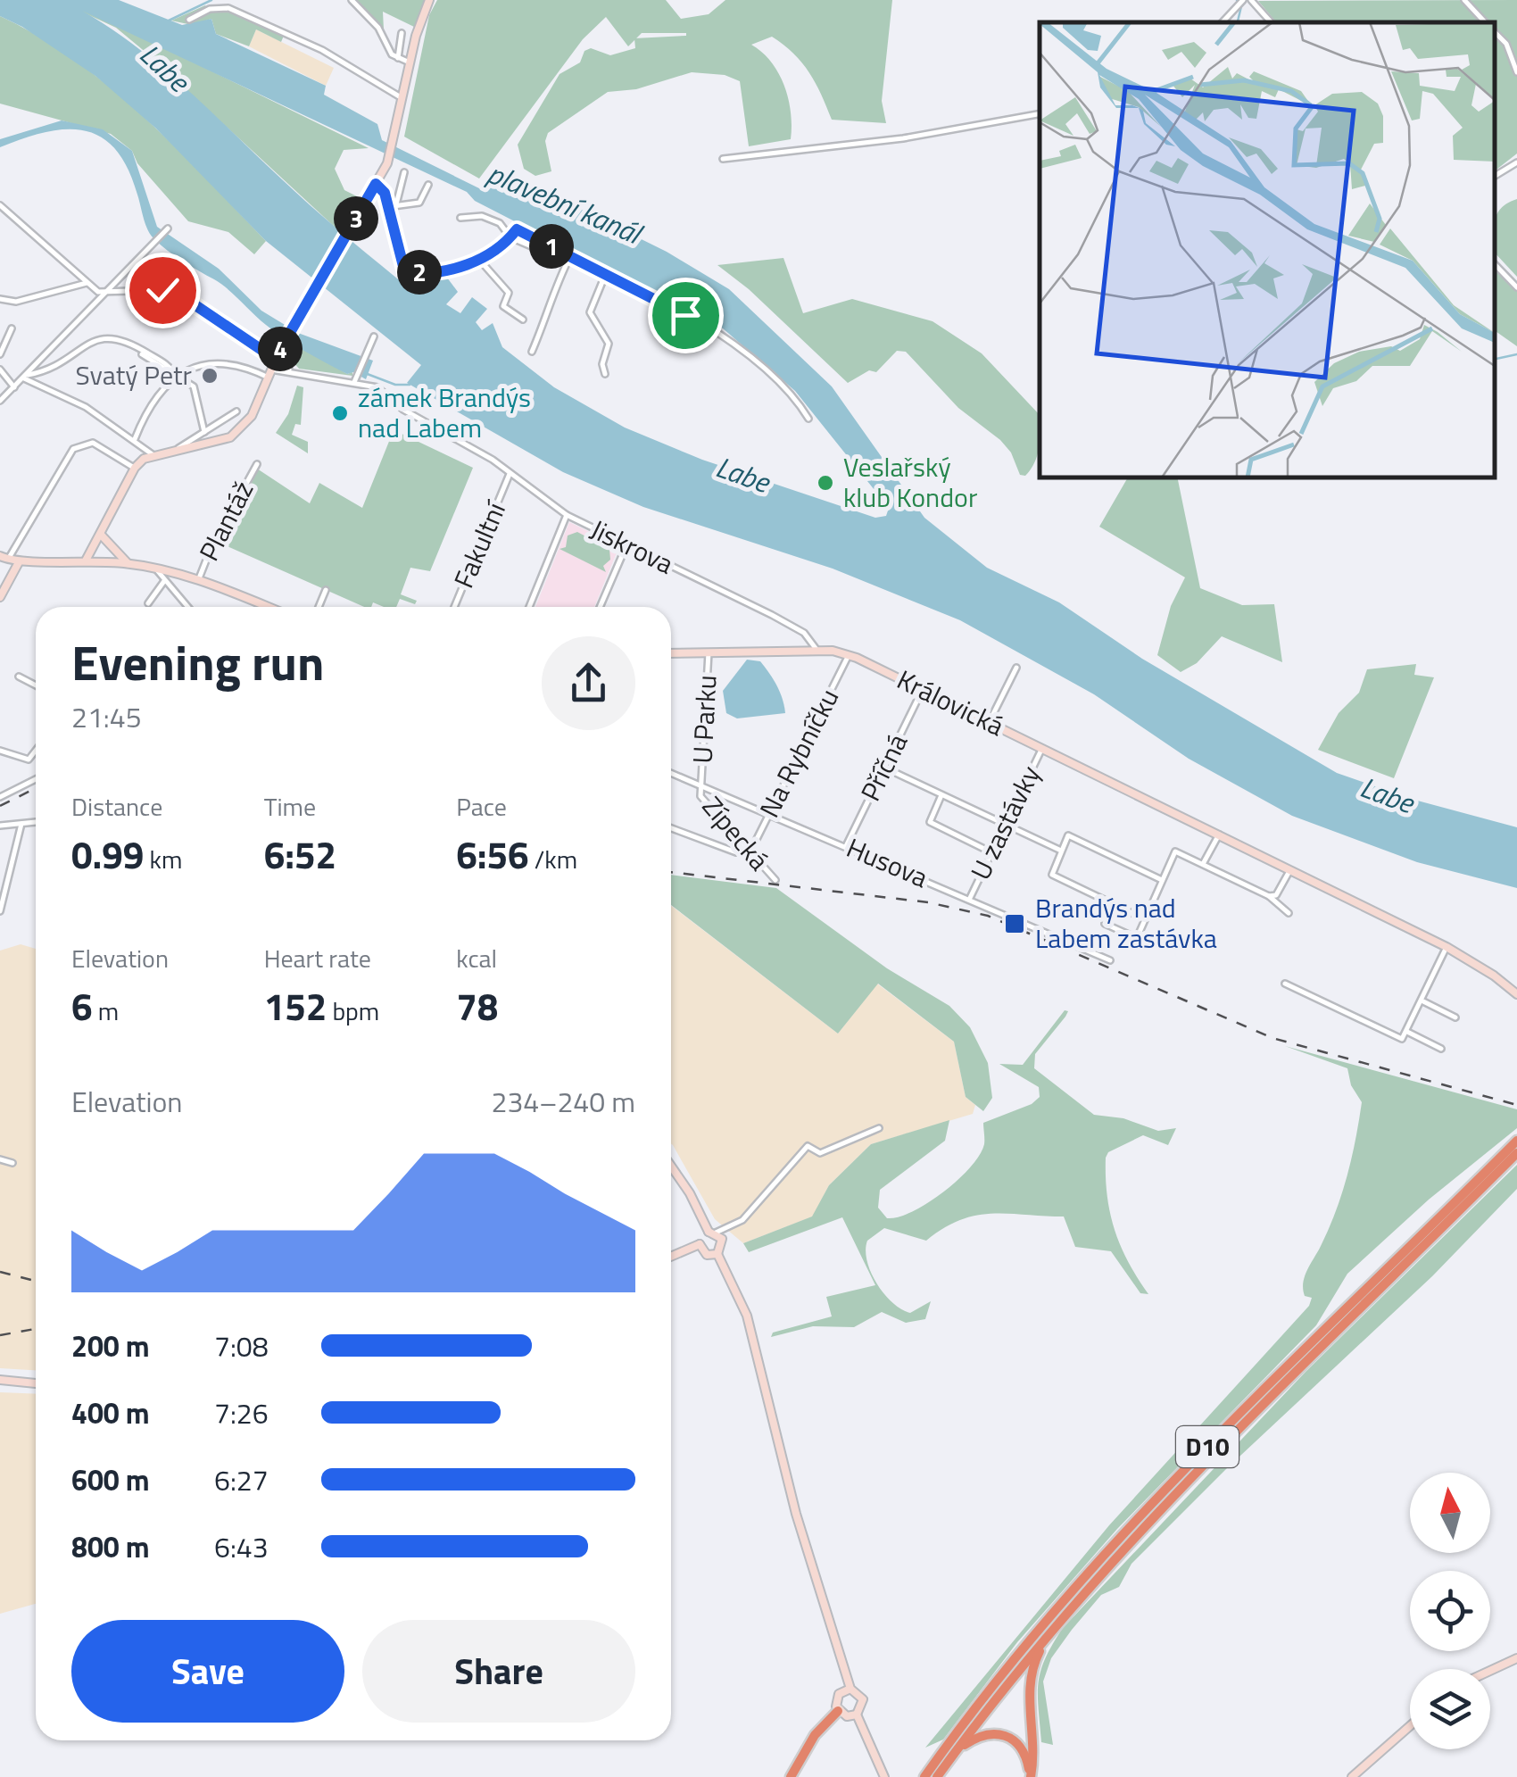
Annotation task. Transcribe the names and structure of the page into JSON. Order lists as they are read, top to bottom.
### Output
{
  "streets": {
    "highway": ["D10"],
    "main road": ["Královická"],
    "street": [
      "Plantáž",
      "Fakultní",
      "Jiskrova",
      "U Parku",
      "Na Rybníčku",
      "Příčná",
      "U zastávky",
      "Zípecká",
      "Husova"
    ]
  },
  "crossings": [
    ["Fakultní", "Jiskrova"],
    ["Jiskrova", "Královická"],
    ["Královická", "U Parku"],
    ["Královická", "Na Rybníčku"],
    ["Královická", "Příčná"],
    ["Královická", "U zastávky"],
    ["U Parku", "Zípecká"],
    ["U Parku", "Husova"],
    ["Na Rybníčku", "Zípecká"],
    ["Na Rybníčku", "Husova"],
    ["Příčná", "Husova"],
    ["U zastávky", "Husova"],
    ["Zípecká", "Husova"]
  ],
  "water": ["Labe", "plavební kanál"],
  "places": {
    "other": ["Svatý Petr", "zámek Brandýs nad Labem", "Veslařský klub Kondor"],
    "transit": ["Brandýs nad Labem zastávka"]
  },
  "north": "top",
  "page": {
    "pins": [
      "3",
      "1",
      "2",
      "4"
    ],
    "heading": ["Evening run", "21:45"],
    "stats": [
      ["Distance", "0.99 km"],
      ["Time", "6:52"],
      ["Pace", "6:56 /km"],
      ["Elevation", "6 m"],
      ["Heart rate", "152 bpm"],
      ["kcal", "78"]
    ],
    "chart": ["Elevation", "234–240 m"],
    "list": [
      {
        "name": "200 m",
        "note": "7:08"
      },
      {
        "name": "400 m",
        "note": "7:26"
      },
      {
        "name": "600 m",
        "note": "6:27"
      },
      {
        "name": "800 m",
        "note": "6:43"
      }
    ],
    "buttons": ["Save", "Share"]
  }
}
